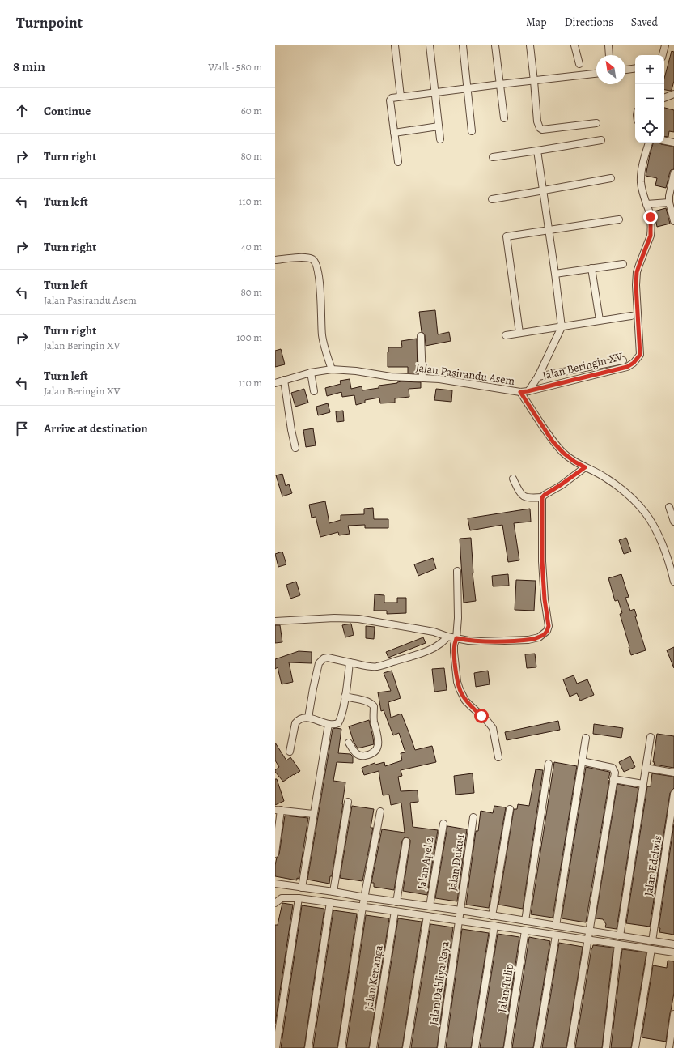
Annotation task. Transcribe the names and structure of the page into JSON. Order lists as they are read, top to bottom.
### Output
{
  "streets": {
    "street": [
      "Jalan Beringin XV",
      "Jalan Pasirandu Asem",
      "Jalan Duku 1",
      "Jalan Apel 2",
      "Jalan Edelwis",
      "Jalan Kenanga",
      "Jalan Dahliya Raya",
      "Jalan Tulip"
    ]
  },
  "crossings": [
    ["Jalan Beringin XV", "Jalan Pasirandu Asem"],
    ["Jalan Duku 1", "Jalan Dahliya Raya"]
  ],
  "north": "top left",
  "page": {
    "header": "Turnpoint",
    "nav": ["Map", "Directions", "Saved"],
    "heading": ["8 min", "Walk · 580 m"],
    "map_buttons": ["+", "−"],
    "list": [
      ["Continue", "60 m"],
      ["Turn right", "80 m"],
      ["Turn left", "110 m"],
      ["Turn right", "40 m"],
      ["Turn left", "Jalan Pasirandu Asem", "80 m"],
      ["Turn right", "Jalan Beringin XV", "100 m"],
      ["Turn left", "Jalan Beringin XV", "110 m"],
      "Arrive at destination"
    ]
  }
}
